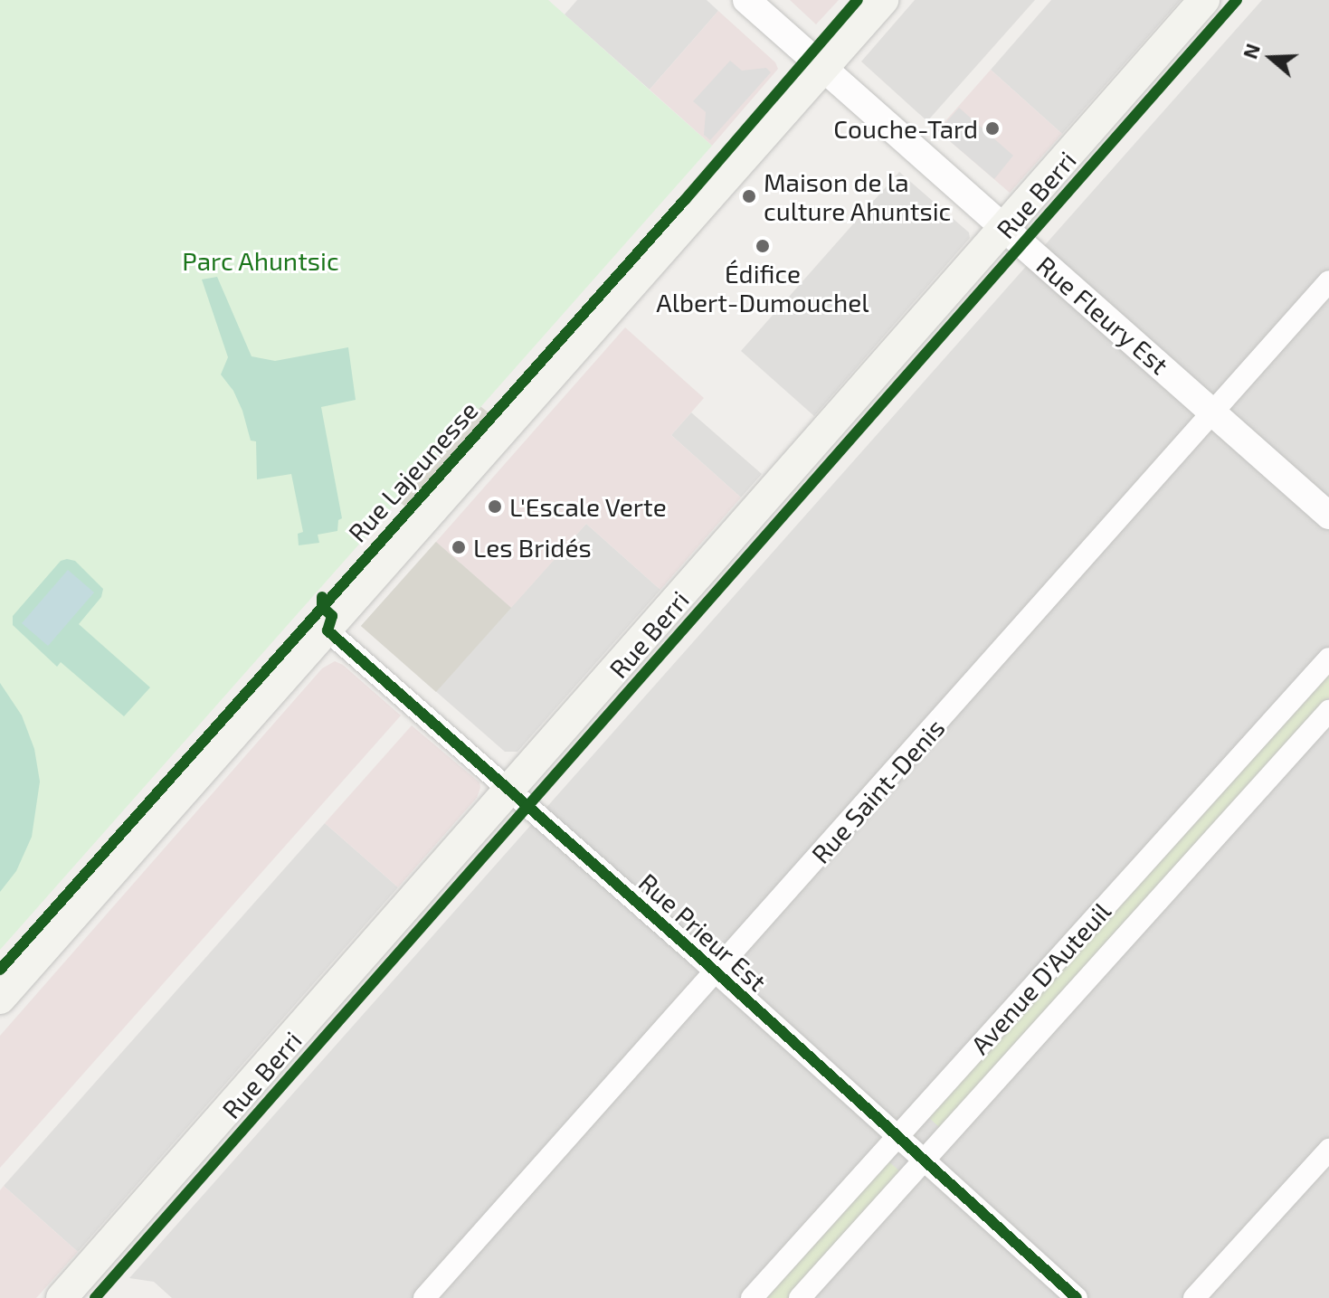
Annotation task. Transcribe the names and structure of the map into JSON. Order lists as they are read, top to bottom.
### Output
{
  "streets": {
    "main road": ["Rue Berri", "Rue Lajeunesse"],
    "street": [
      "Rue Fleury Est",
      "Rue Saint-Denis",
      "Rue Prieur Est",
      "Avenue D'Auteuil"
    ]
  },
  "crossings": [
    ["Rue Berri", "Rue Fleury Est"],
    ["Rue Berri", "Rue Prieur Est"],
    ["Rue Fleury Est", "Rue Lajeunesse"],
    ["Rue Fleury Est", "Rue Saint-Denis"],
    ["Rue Lajeunesse", "Rue Prieur Est"],
    ["Rue Saint-Denis", "Rue Prieur Est"],
    ["Rue Prieur Est", "Avenue D'Auteuil"]
  ],
  "parks": ["Parc Ahuntsic"],
  "places": [
    "Couche-Tard",
    "Maison de la culture Ahuntsic",
    "Édifice Albert-Dumouchel",
    "L'Escale Verte",
    "Les Bridés"
  ],
  "north": "left"
}
